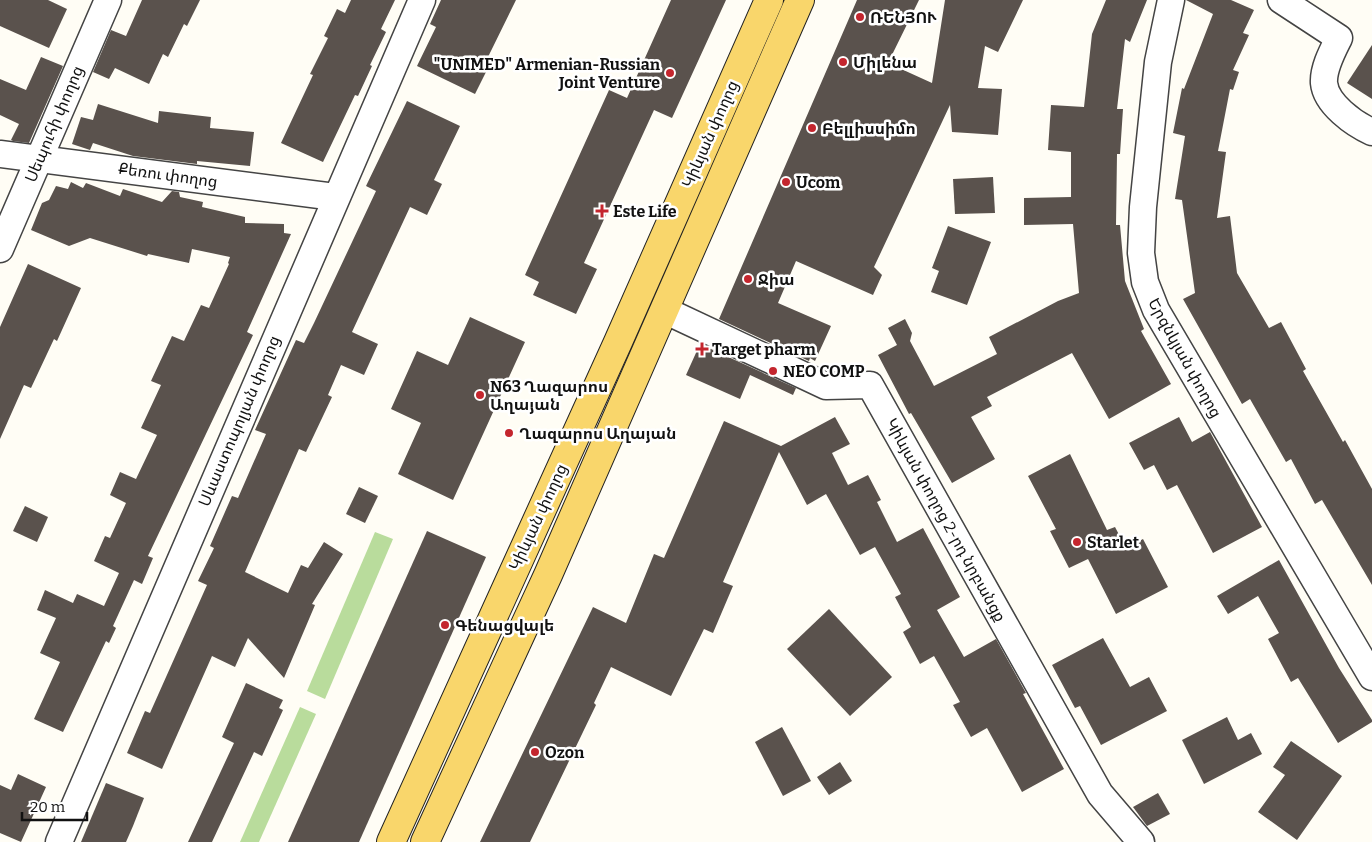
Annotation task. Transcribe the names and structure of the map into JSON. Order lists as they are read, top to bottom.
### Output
{
  "streets": {
    "main road": ["Կիևյան փողոց"],
    "street": [
      "Սեպուհի փողոց",
      "Քեռու փողոց",
      "Երզնկյան փողոց",
      "Սևաստոպոլյան փողոց",
      "Կիևյան փողոց 2-րդ նրբանցք"
    ]
  },
  "crossings": [
    ["Սեպուհի փողոց", "Քեռու փողոց"],
    ["Կիևյան փողոց", "Կիևյան փողոց 2-րդ նրբանցք"],
    ["Քեռու փողոց", "Սևաստոպոլյան փողոց"]
  ],
  "places": {
    "other": [
      "ՌԵՆՅՈՒ",
      "Միլենա",
      "\"UNIMED\" Armenian-Russian Joint Venture",
      "Բելլիսսիմո",
      "Ucom",
      "Ջիա",
      "NEO COMP",
      "N63 Ղազարոս Աղայան",
      "Ղազարոս Աղայան",
      "Starlet",
      "Գենացվալե",
      "Ozon"
    ],
    "health": ["Este Life", "Target pharm"]
  },
  "scale_bar": "20 m"
}
